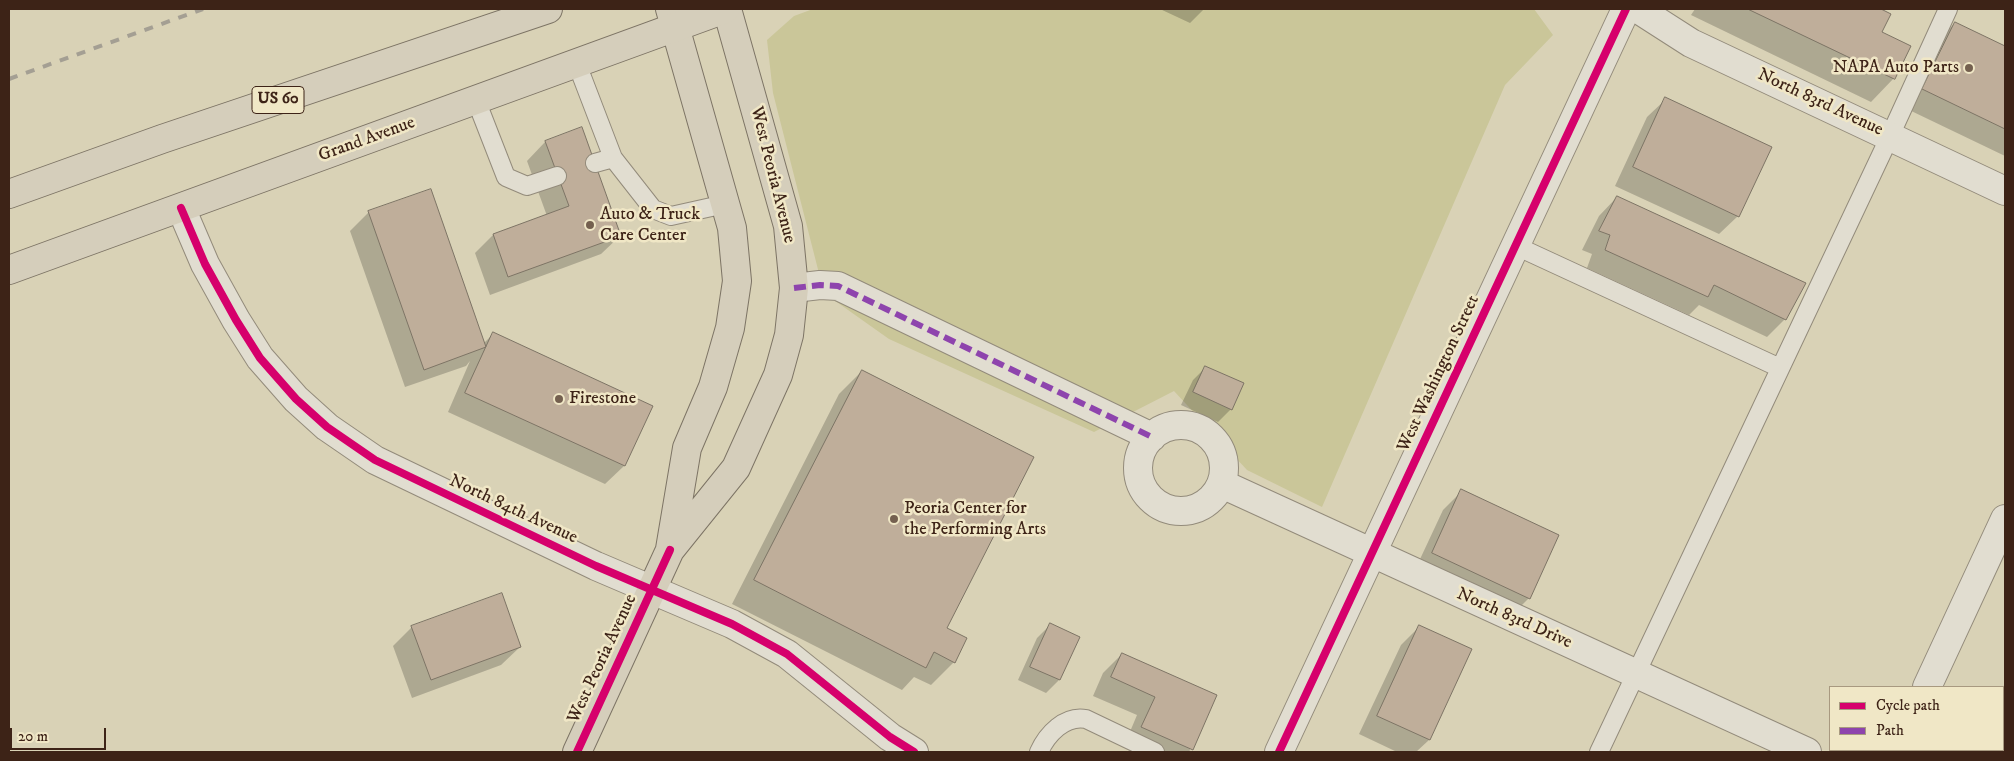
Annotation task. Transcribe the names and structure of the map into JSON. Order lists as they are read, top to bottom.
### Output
{
  "streets": {
    "main road": ["US 60", "Grand Avenue", "West Peoria Avenue"],
    "street": [
      "North 83rd Avenue",
      "West Washington Street",
      "North 84th Avenue",
      "North 83rd Drive"
    ]
  },
  "crossings": [
    ["Grand Avenue", "West Peoria Avenue"],
    ["Grand Avenue", "North 84th Avenue"],
    ["West Peoria Avenue", "North 84th Avenue"],
    ["West Washington Street", "North 83rd Drive"]
  ],
  "places": [
    "NAPA Auto Parts",
    "Auto & Truck Care Center",
    "Firestone",
    "Peoria Center for the Performing Arts"
  ],
  "legend": ["Cycle path", "Path"],
  "scale_bar": "20 m"
}
